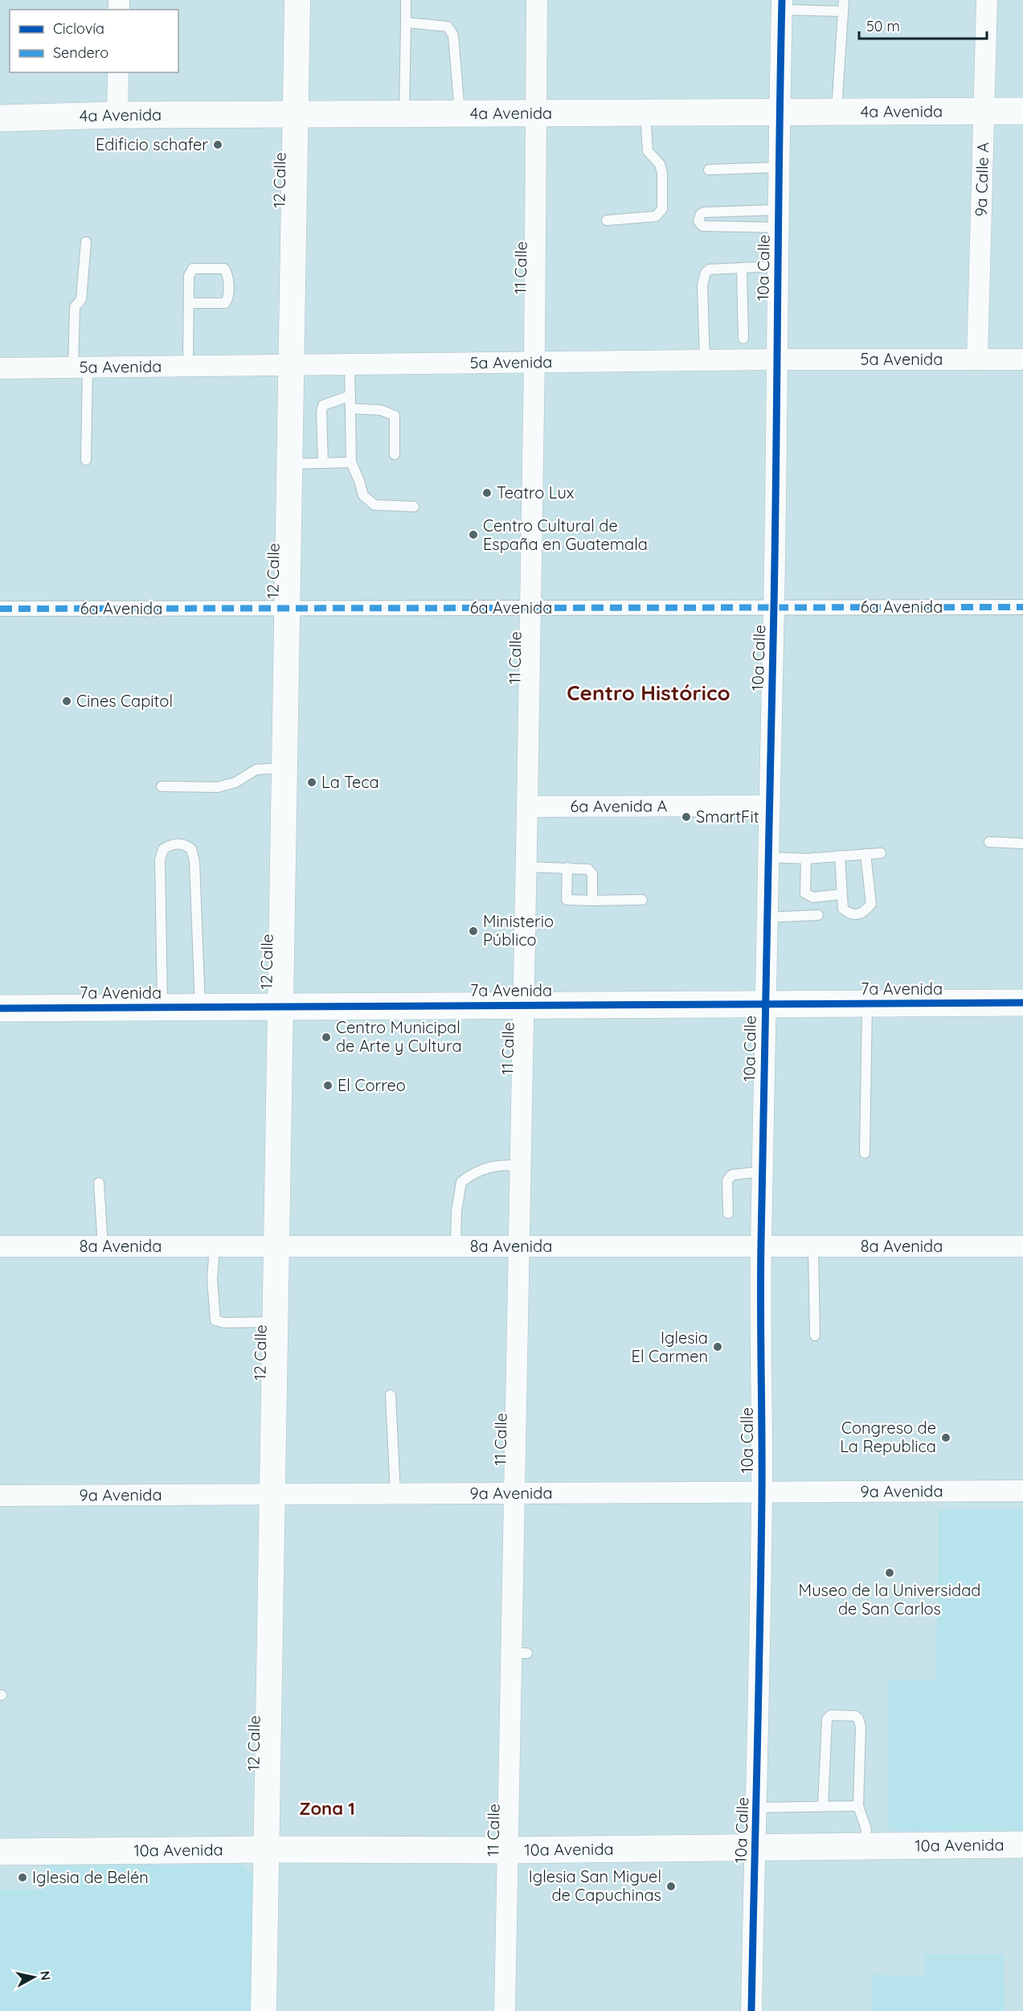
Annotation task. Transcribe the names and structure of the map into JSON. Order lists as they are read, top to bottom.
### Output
{
  "streets": {
    "main road": ["4a Avenida", "7a Avenida", "10a Avenida"],
    "street": [
      "12 Calle",
      "9a Calle A",
      "11 Calle",
      "10a Calle",
      "5a Avenida",
      "6a Avenida",
      "6a Avenida A",
      "8a Avenida",
      "9a Avenida"
    ]
  },
  "crossings": [
    ["4a Avenida", "12 Calle"],
    ["4a Avenida", "9a Calle A"],
    ["4a Avenida", "11 Calle"],
    ["4a Avenida", "10a Calle"],
    ["12 Calle", "5a Avenida"],
    ["12 Calle", "6a Avenida"],
    ["12 Calle", "7a Avenida"],
    ["12 Calle", "8a Avenida"],
    ["12 Calle", "9a Avenida"],
    ["12 Calle", "10a Avenida"],
    ["9a Calle A", "5a Avenida"],
    ["11 Calle", "5a Avenida"],
    ["11 Calle", "6a Avenida"],
    ["11 Calle", "6a Avenida A"],
    ["11 Calle", "7a Avenida"],
    ["11 Calle", "8a Avenida"],
    ["11 Calle", "9a Avenida"],
    ["11 Calle", "10a Avenida"],
    ["10a Calle", "5a Avenida"],
    ["10a Calle", "6a Avenida"],
    ["10a Calle", "6a Avenida A"],
    ["10a Calle", "7a Avenida"],
    ["10a Calle", "8a Avenida"],
    ["10a Calle", "9a Avenida"],
    ["10a Calle", "10a Avenida"]
  ],
  "districts": ["Centro Histórico", "Zona 1"],
  "places": [
    "Edificio schafer",
    "Teatro Lux",
    "Centro Cultural de España en Guatemala",
    "Cines Capitol",
    "La Teca",
    "SmartFit",
    "Ministerio Público",
    "Centro Municipal de Arte y Cultura",
    "El Correo",
    "Iglesia El Carmen",
    "Congreso de La Republica",
    "Museo de la Universidad de San Carlos",
    "Iglesia de Belén",
    "Iglesia San Miguel de Capuchinas"
  ],
  "legend": ["Ciclovía", "Sendero"],
  "scale_bar": "50 m",
  "north": "right"
}
